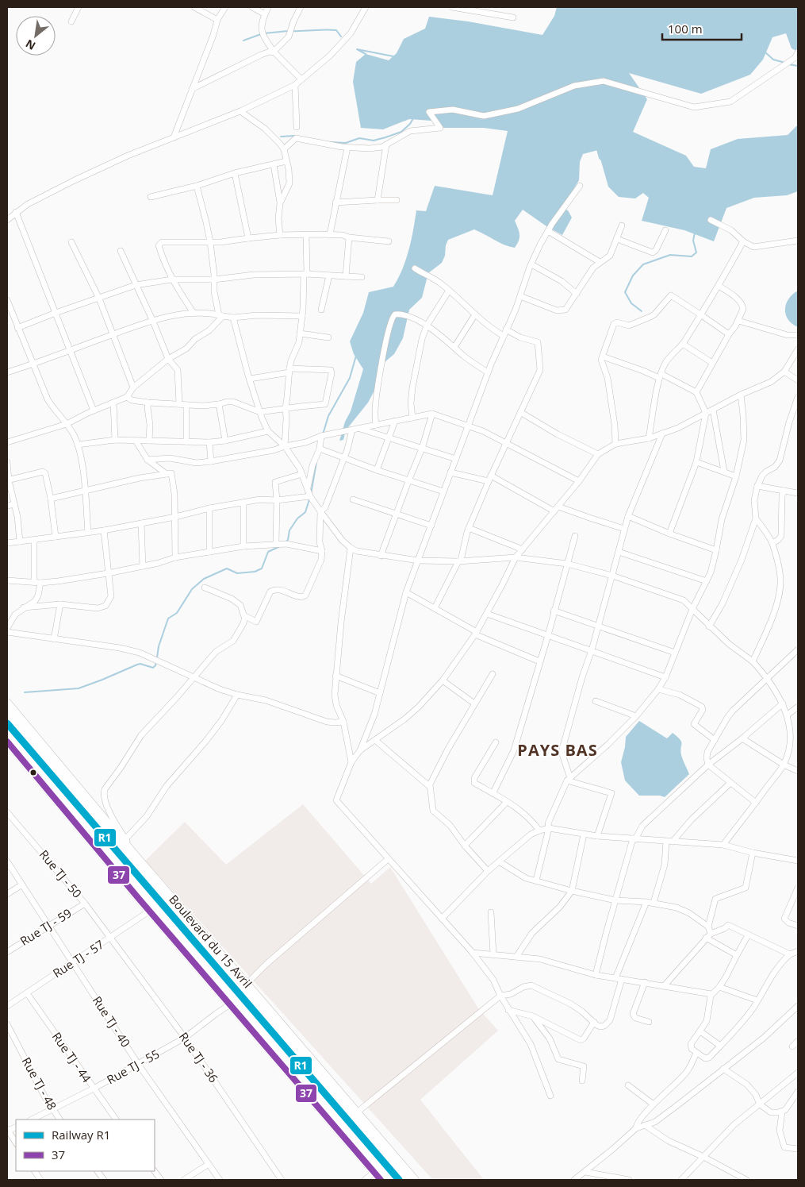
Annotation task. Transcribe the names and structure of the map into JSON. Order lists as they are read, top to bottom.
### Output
{
  "streets": {
    "highway": ["Boulevard du 15 Avril"],
    "street": [
      "Rue TJ - 50",
      "Rue TJ - 59",
      "Rue TJ - 57",
      "Rue TJ - 40",
      "Rue TJ - 44",
      "Rue TJ - 36",
      "Rue TJ - 55",
      "Rue TJ - 48"
    ]
  },
  "crossings": [
    ["Rue TJ - 50", "Rue TJ - 59"],
    ["Rue TJ - 50", "Rue TJ - 57"],
    ["Rue TJ - 50", "Rue TJ - 36"],
    ["Rue TJ - 59", "Rue TJ - 40"],
    ["Boulevard du 15 Avril", "Rue TJ - 57"],
    ["Boulevard du 15 Avril", "Rue TJ - 55"],
    ["Rue TJ - 57", "Rue TJ - 40"],
    ["Rue TJ - 57", "Rue TJ - 44"],
    ["Rue TJ - 57", "Rue TJ - 36"],
    ["Rue TJ - 40", "Rue TJ - 55"],
    ["Rue TJ - 44", "Rue TJ - 55"],
    ["Rue TJ - 36", "Rue TJ - 55"],
    ["Rue TJ - 55", "Rue TJ - 48"]
  ],
  "districts": ["PAYS BAS"],
  "lines": ["rail line R1", "transit line 37"],
  "legend": ["Railway R1", "37"],
  "scale_bar": "100 m",
  "north": "bottom left"
}
